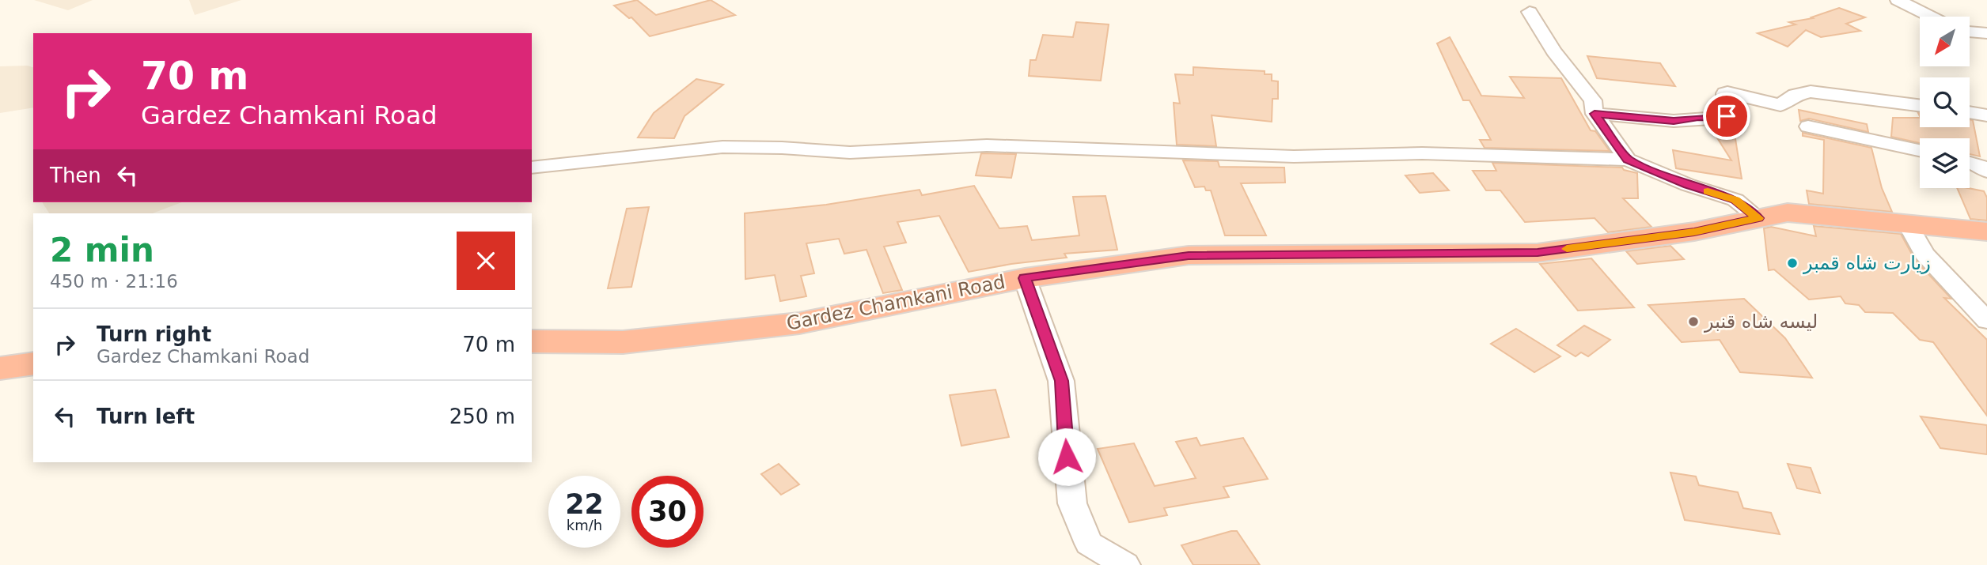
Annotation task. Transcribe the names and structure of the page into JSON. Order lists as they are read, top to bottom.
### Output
{
  "streets": {
    "highway": ["Gardez Chamkani Road"]
  },
  "places": ["زیارت شاه قمبر", "لیسه شاه قنبر"],
  "north": "bottom left",
  "page": {
    "turn": ["70 m", "Gardez Chamkani Road"],
    "then": "Then",
    "heading": ["2 min", "450 m · 21:16"],
    "list": [
      {
        "name": "Turn right",
        "note": "Gardez Chamkani Road",
        "value": "70 m"
      },
      {
        "name": "Turn left",
        "value": "250 m"
      }
    ],
    "speed": "22 km/h",
    "limit": "30"
  }
}
